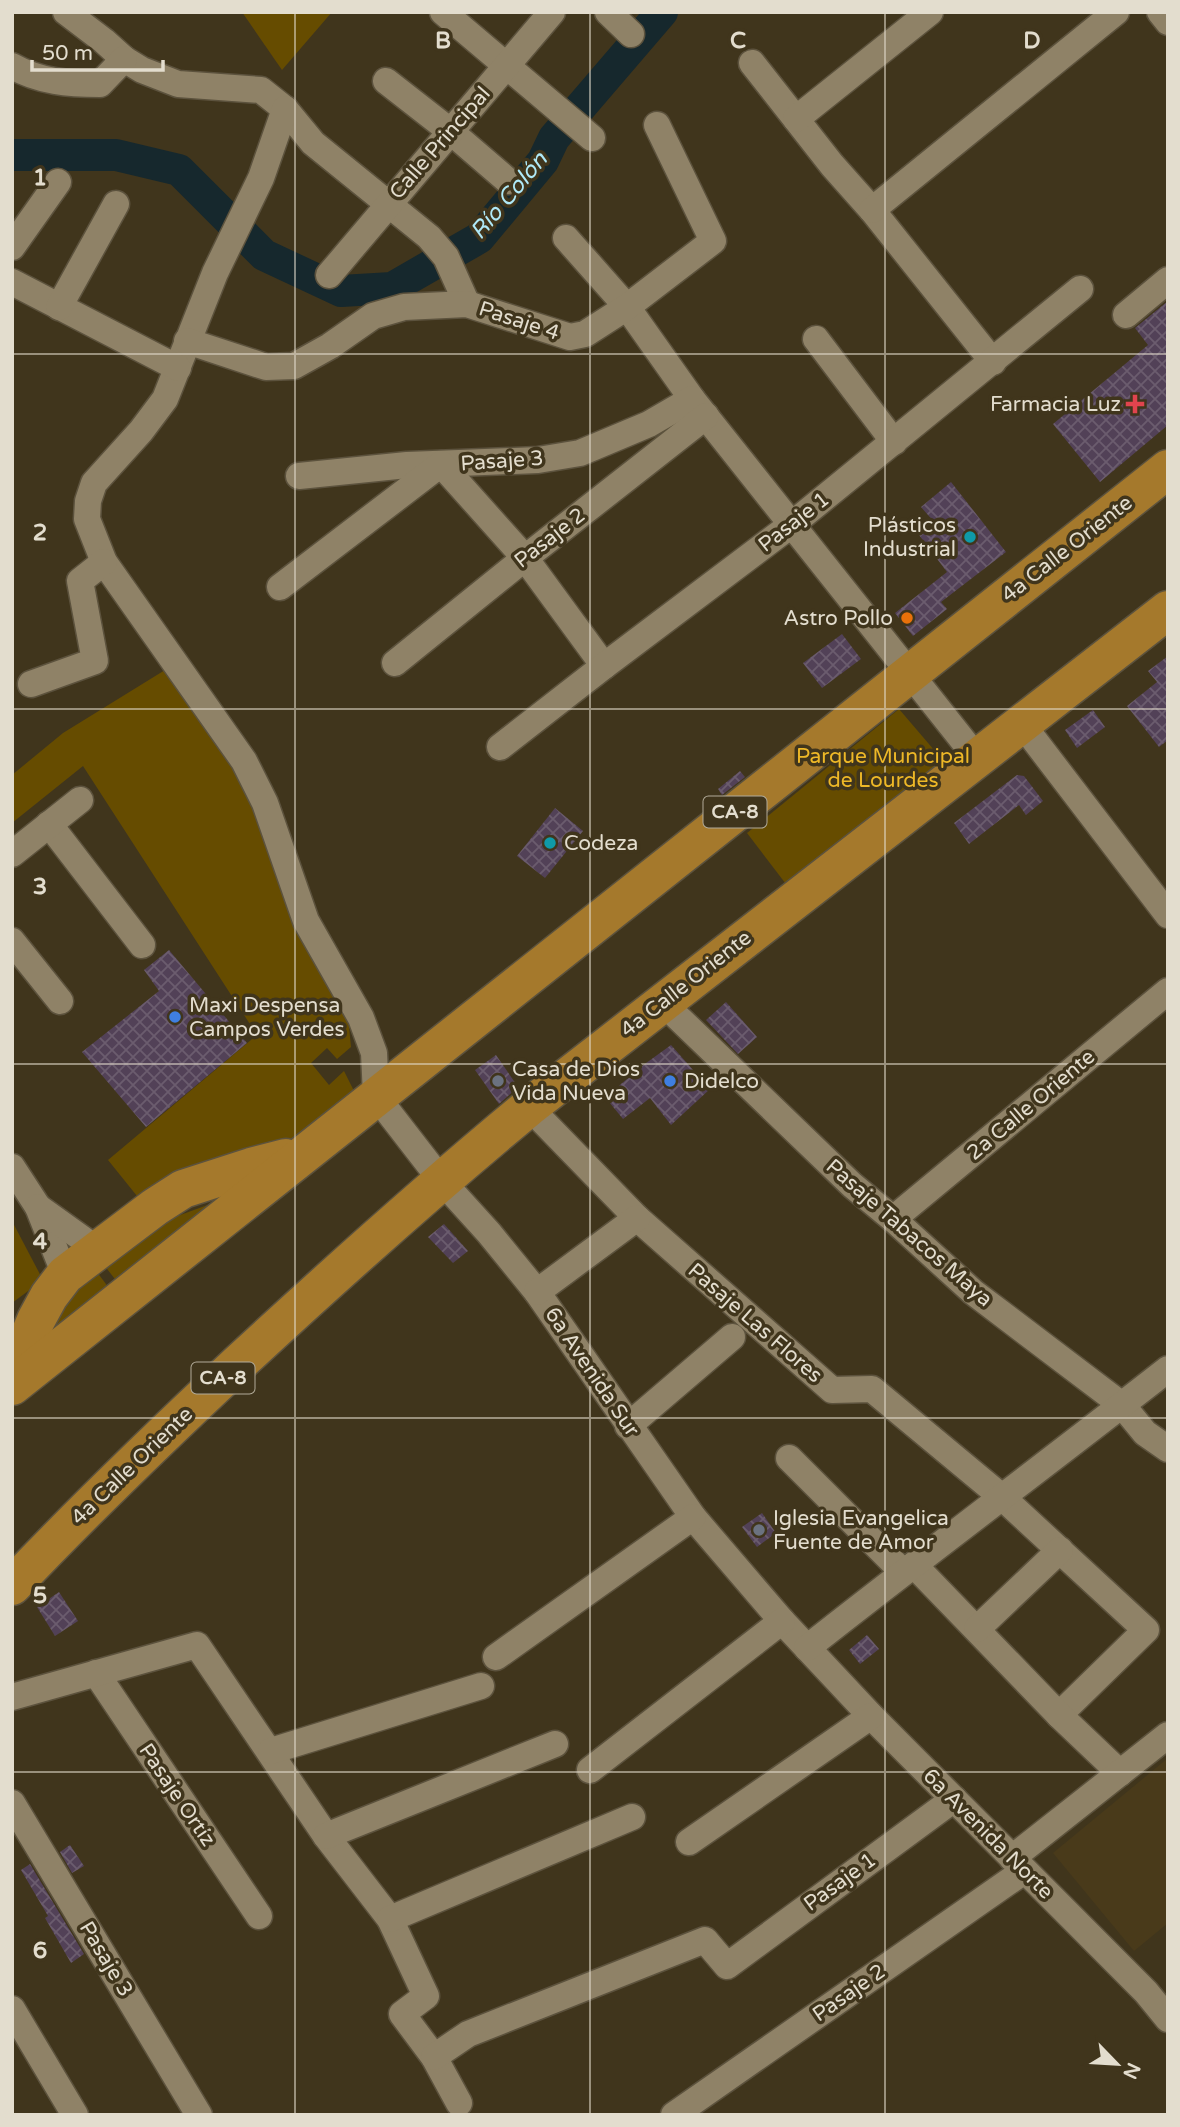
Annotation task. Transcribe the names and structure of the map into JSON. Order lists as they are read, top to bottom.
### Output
{
  "streets": {
    "highway": ["4a Calle Oriente", "CA-8"],
    "street": [
      "Calle Principal",
      "Pasaje 4",
      "Pasaje 3",
      "Pasaje 1",
      "Pasaje 2",
      "2a Calle Oriente",
      "Pasaje Tabacos Maya",
      "Pasaje Las Flores",
      "6a Avenida Sur",
      "Pasaje Ortíz",
      "6a Avenida Norte"
    ]
  },
  "crossings": [
    ["Pasaje 3", "Pasaje 2"],
    ["Pasaje 1", "6a Avenida Norte"],
    ["Pasaje 2", "6a Avenida Norte"],
    ["4a Calle Oriente", "Pasaje Tabacos Maya"],
    ["4a Calle Oriente", "Pasaje Las Flores"],
    ["4a Calle Oriente", "6a Avenida Sur"],
    ["2a Calle Oriente", "Pasaje Tabacos Maya"],
    ["6a Avenida Sur", "6a Avenida Norte"]
  ],
  "water": ["Río Colón"],
  "parks": ["Parque Municipal de Lourdes"],
  "places": {
    "health": ["Farmacia Luz"],
    "other": [
      "Plásticos Industrial",
      "Astro Pollo",
      "Codeza",
      "Maxi Despensa Campos Verdes",
      "Casa de Dios Vida Nueva",
      "Didelco",
      "Iglesia Evangelica Fuente de Amor"
    ]
  },
  "scale_bar": "50 m",
  "north": "bottom right",
  "grid": {
    "columns": ["B", "C", "D"],
    "rows": [
      "1",
      "2",
      "3",
      "4",
      "5",
      "6"
    ]
  }
}
